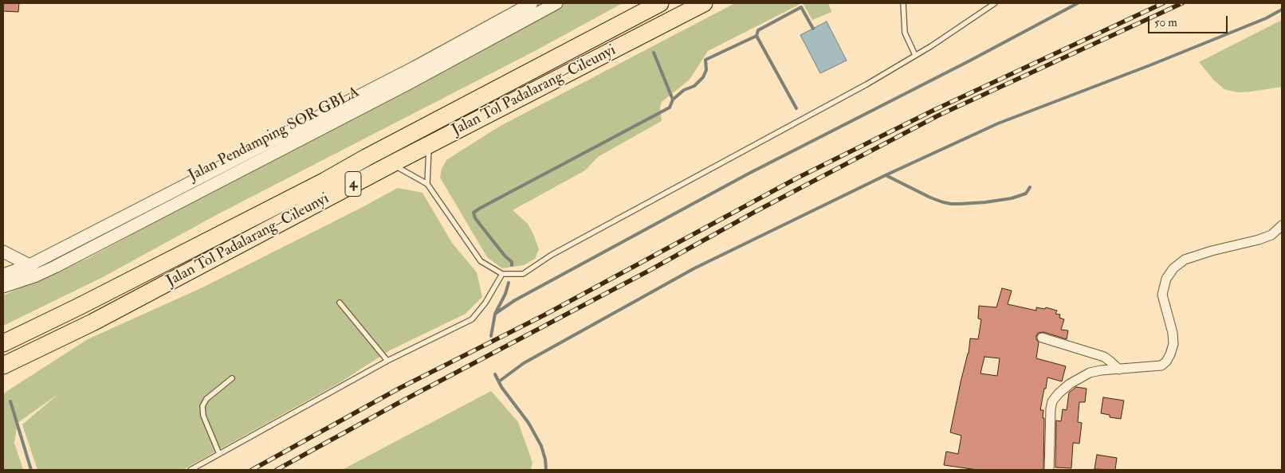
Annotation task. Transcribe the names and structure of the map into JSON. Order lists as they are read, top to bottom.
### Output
{
  "streets": {
    "highway": ["Jalan Tol Padalarang–Cileunyi", "4"],
    "street": ["Jalan Pendamping SOR GBLA"]
  },
  "scale_bar": "50 m"
}
